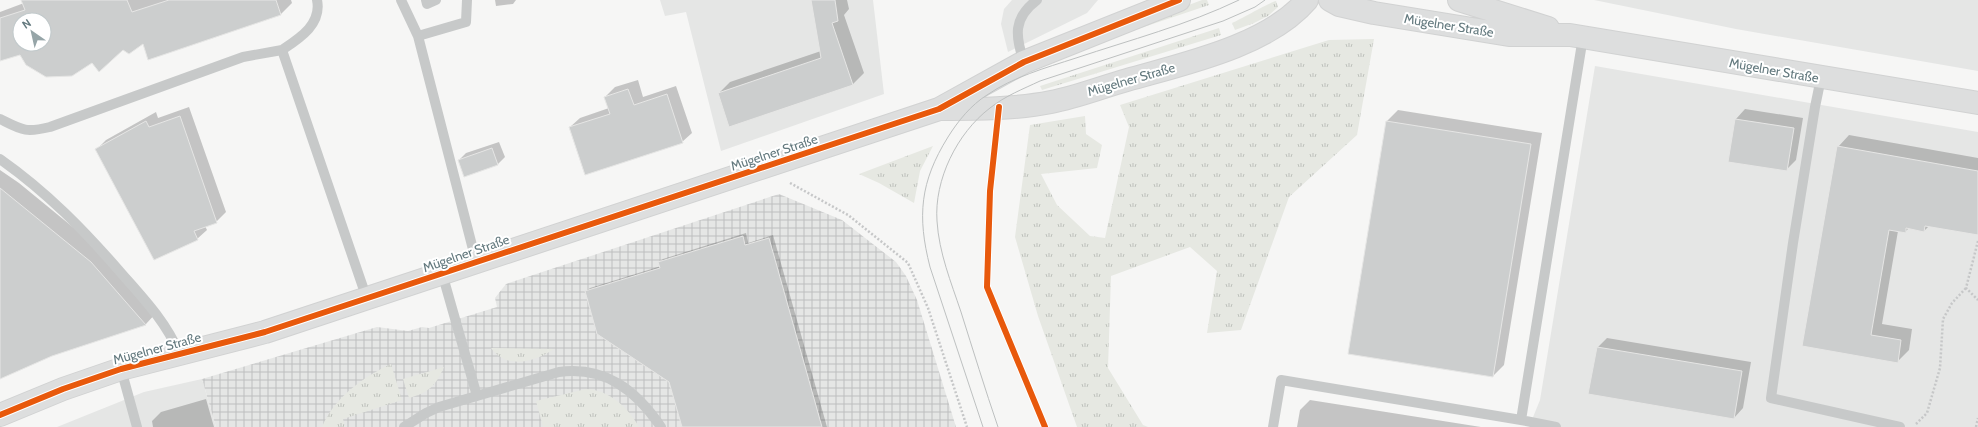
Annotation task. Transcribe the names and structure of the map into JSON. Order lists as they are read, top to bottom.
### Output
{
  "streets": {
    "street": ["Mügelner Straße"]
  },
  "north": "top left"
}
